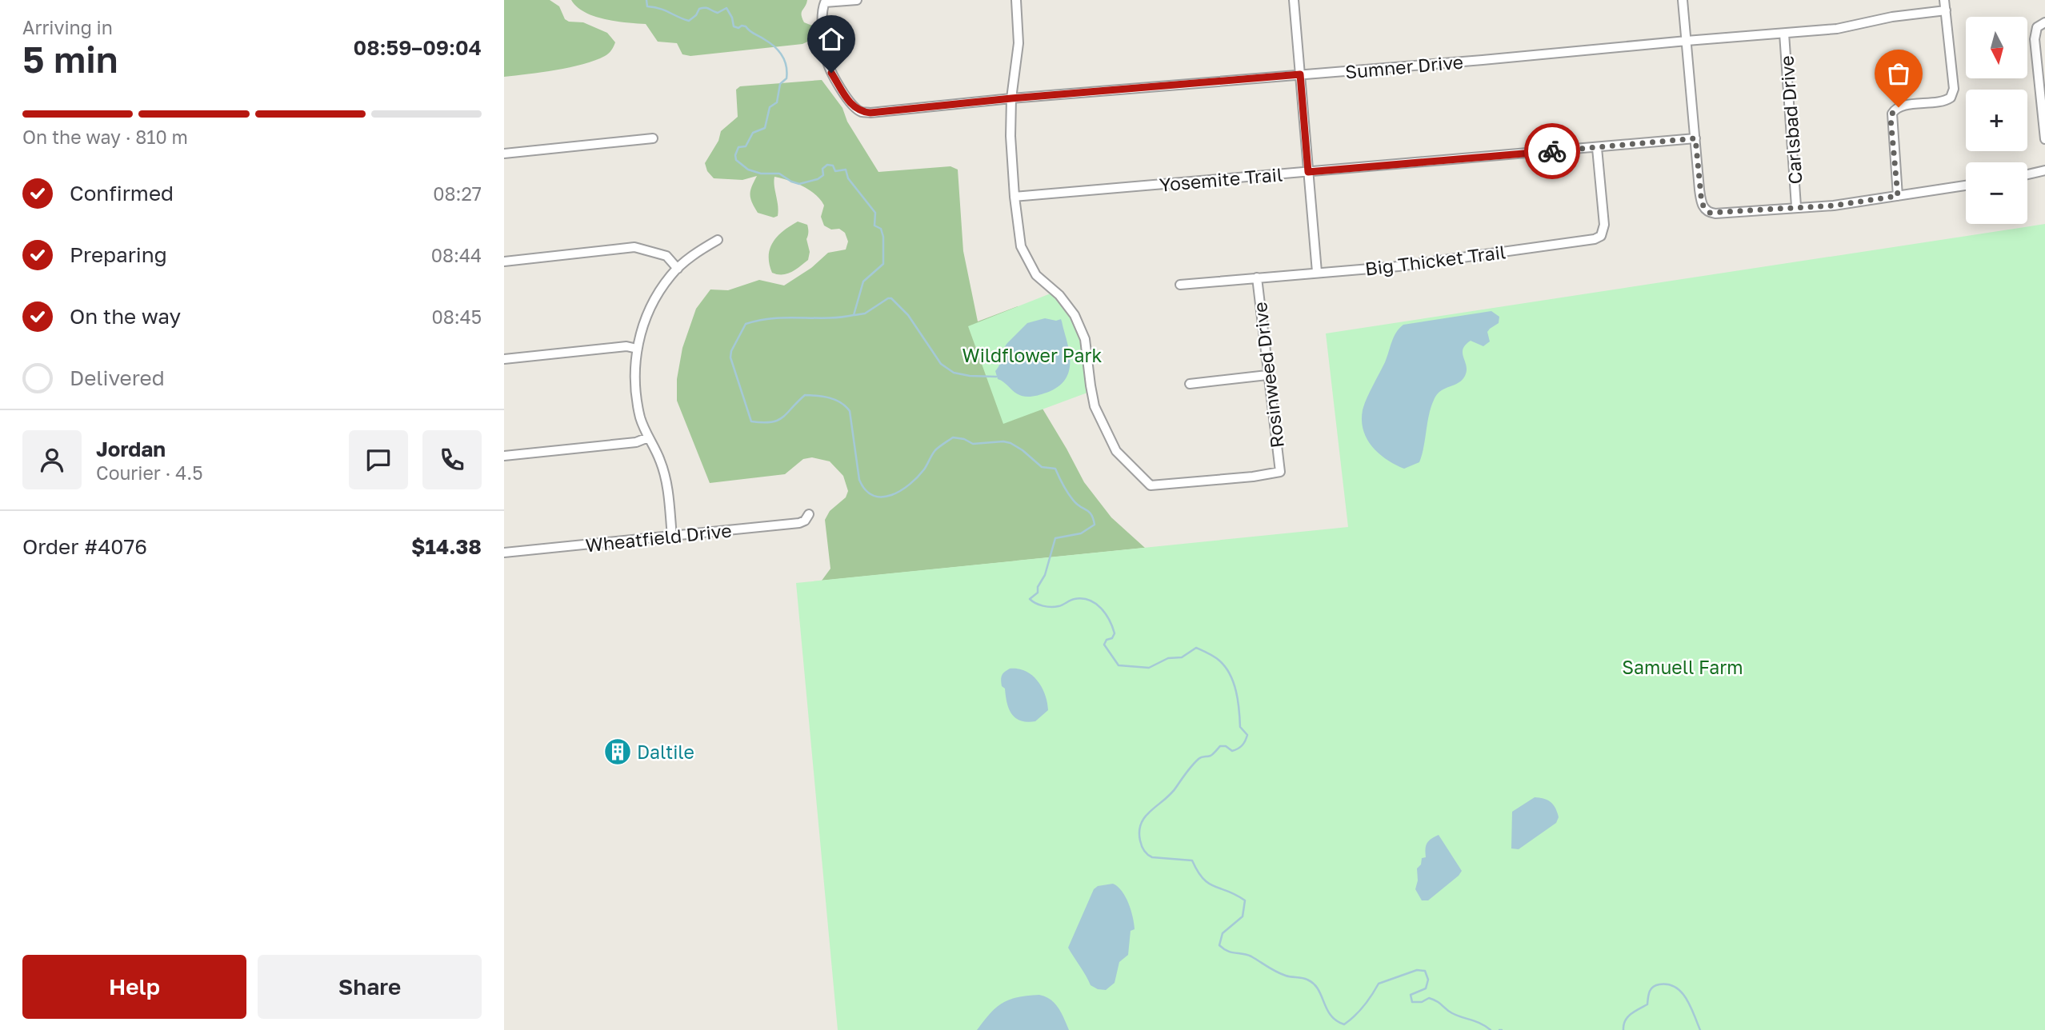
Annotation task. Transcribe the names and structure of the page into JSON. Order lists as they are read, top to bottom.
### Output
{
  "streets": {
    "street": [
      "Sumner Drive",
      "Carlsbad Drive",
      "Yosemite Trail",
      "Big Thicket Trail",
      "Rosinweed Drive",
      "Wheatfield Drive"
    ]
  },
  "crossings": [
    ["Sumner Drive", "Carlsbad Drive"],
    ["Yosemite Trail", "Big Thicket Trail"],
    ["Yosemite Trail", "Rosinweed Drive"],
    ["Big Thicket Trail", "Rosinweed Drive"]
  ],
  "parks": ["Wildflower Park", "Samuell Farm"],
  "places": {
    "building": ["Daltile"]
  },
  "north": "bottom",
  "page": {
    "heading": ["5 min", "Arriving in", "08:59–09:04"],
    "panel": [
      "Jordan",
      "Courier · 4.5",
      "Order #4076",
      "$14.38"
    ],
    "map_buttons": ["+", "−"],
    "bar": "On the way · 810 m",
    "list": [
      ["Confirmed", "08:27"],
      ["Preparing", "08:44"],
      ["On the way", "08:45"],
      "Delivered"
    ],
    "buttons": ["Help", "Share"]
  }
}
